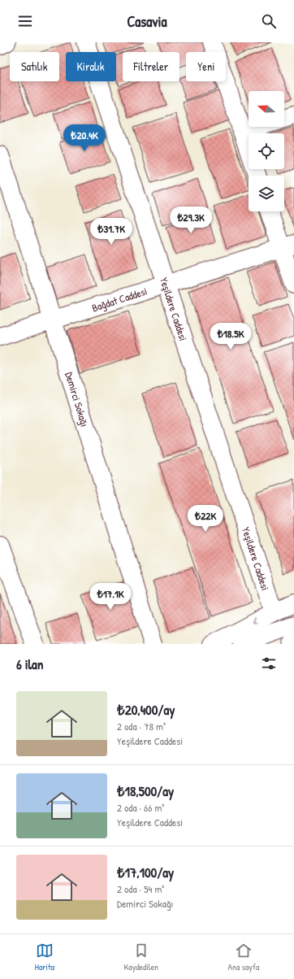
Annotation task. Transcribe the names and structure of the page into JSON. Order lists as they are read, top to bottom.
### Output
{
  "streets": {
    "main road": ["Bağdat Caddesi", "Yeşildere Caddesi", "Demirci Sokağı"]
  },
  "crossings": [
    ["Bağdat Caddesi", "Yeşildere Caddesi"],
    ["Bağdat Caddesi", "Demirci Sokağı"]
  ],
  "north": "left",
  "page": {
    "header": "Casavia",
    "chip": [
      "Satılık",
      "Kiralık",
      "Filtreler",
      "Yeni"
    ],
    "price": [
      "₺20.4K",
      "₺29.3K",
      "₺31.7K",
      "₺18.5K",
      "₺22K",
      "₺17.1K"
    ],
    "heading": "6 ilan",
    "list": [
      {
        "name": "₺20,400/ay",
        "note": "2 oda · 78 m² · Yeşildere Caddesi"
      },
      {
        "name": "₺18,500/ay",
        "note": "2 oda · 66 m² · Yeşildere Caddesi"
      },
      {
        "name": "₺17,100/ay",
        "note": "2 oda · 54 m² · Demirci Sokağı"
      }
    ],
    "tabs": ["Harita", "Kaydedilen", "Ana sayfa"]
  }
}
